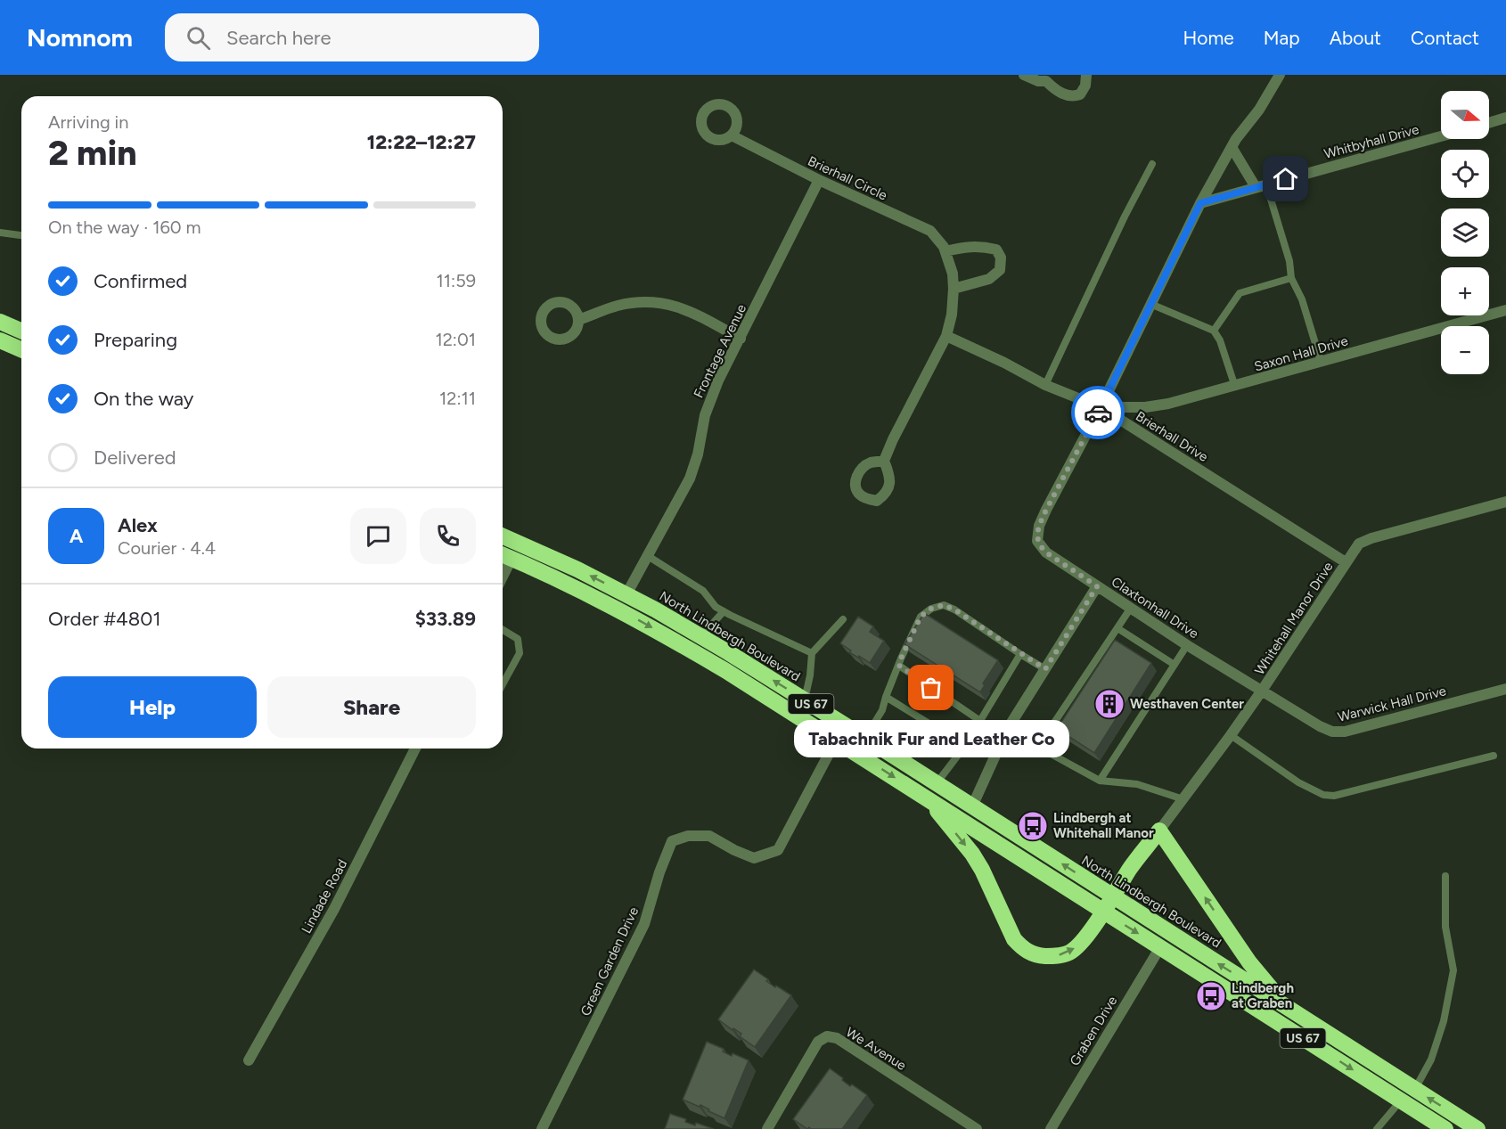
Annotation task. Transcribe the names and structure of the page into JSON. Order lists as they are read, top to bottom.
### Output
{
  "streets": {
    "highway": ["North Lindbergh Boulevard", "US 67"],
    "street": [
      "Whitbyhall Drive",
      "Brierhall Circle",
      "Frontage Avenue",
      "Saxon Hall Drive",
      "Brierhall Drive",
      "Claxtonhall Drive",
      "Whitehall Manor Drive",
      "Warwick Hall Drive",
      "Lindade Road",
      "Green Garden Drive",
      "Graben Drive",
      "We Avenue"
    ]
  },
  "crossings": [
    ["Brierhall Circle", "Frontage Avenue"],
    ["Brierhall Circle", "Brierhall Drive"],
    ["Frontage Avenue", "North Lindbergh Boulevard"],
    ["Saxon Hall Drive", "Brierhall Drive"],
    ["Saxon Hall Drive", "Claxtonhall Drive"],
    ["Brierhall Drive", "Claxtonhall Drive"],
    ["Brierhall Drive", "Whitehall Manor Drive"],
    ["Claxtonhall Drive", "Whitehall Manor Drive"],
    ["Claxtonhall Drive", "Warwick Hall Drive"],
    ["Whitehall Manor Drive", "Warwick Hall Drive"],
    ["US 67", "Green Garden Drive"],
    ["US 67", "Graben Drive"]
  ],
  "places": {
    "other": ["Tabachnik Fur and Leather Co"],
    "building": ["Westhaven Center"],
    "bus stop": ["Lindbergh at Whitehall Manor", "Lindbergh at Graben"]
  },
  "north": "right",
  "page": {
    "header": "Nomnom",
    "search": "Search here",
    "nav": [
      "Home",
      "Map",
      "About",
      "Contact"
    ],
    "map_buttons": ["+", "−"],
    "heading": ["2 min", "Arriving in", "12:22–12:27"],
    "panel": [
      "Alex",
      "Courier · 4.4",
      "Order #4801",
      "$33.89"
    ],
    "bar": "On the way · 160 m",
    "list": [
      ["Confirmed", "11:59"],
      ["Preparing", "12:01"],
      ["On the way", "12:11"],
      "Delivered"
    ],
    "round": "A",
    "buttons": ["Help", "Share"],
    "bubble": "Tabachnik Fur and Leather Co"
  }
}
